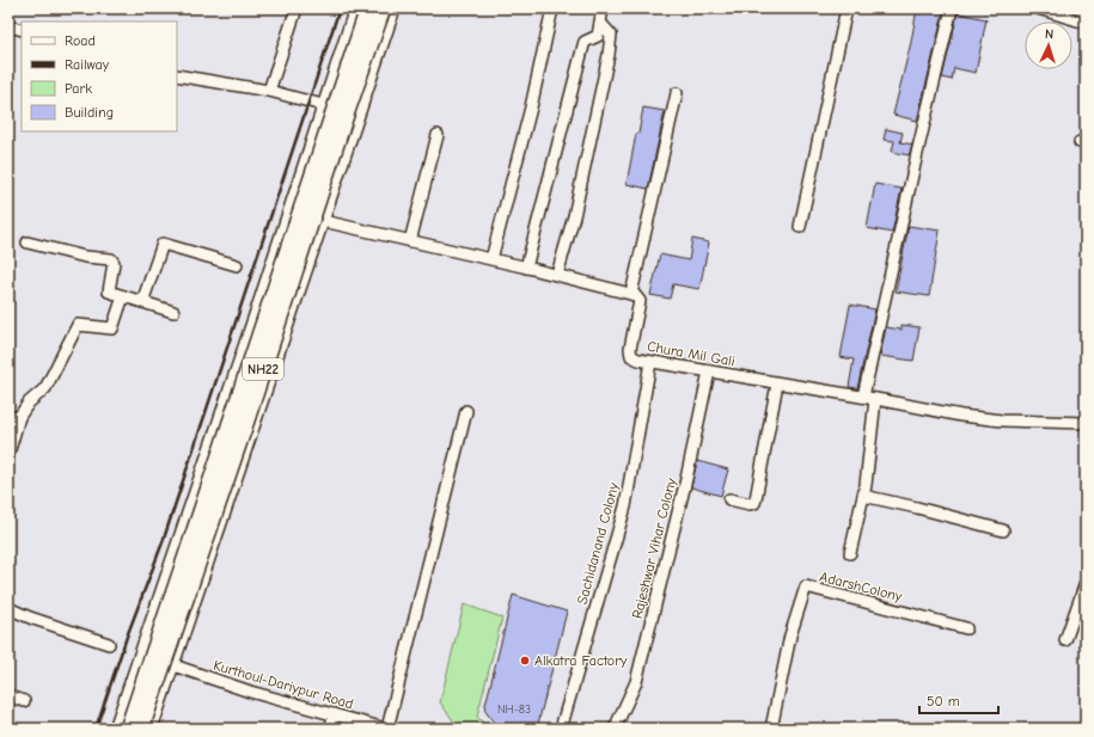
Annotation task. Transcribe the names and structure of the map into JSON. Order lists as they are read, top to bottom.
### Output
{
  "streets": {
    "highway": ["NH22"],
    "street": [
      "Chura Mil Gali",
      "Sachidanand Colony",
      "Rajeshwar Vihar Colony",
      "AdarshColony",
      "Kurthoul-Dariypur Road"
    ]
  },
  "crossings": [
    ["Chura Mil Gali", "Sachidanand Colony"],
    ["Chura Mil Gali", "Rajeshwar Vihar Colony"]
  ],
  "places": ["Alkatra Factory"],
  "house_numbers": ["NH-83"],
  "legend": [
    "Road",
    "Railway",
    "Park",
    "Building"
  ],
  "scale_bar": "50 m",
  "north": "top"
}
